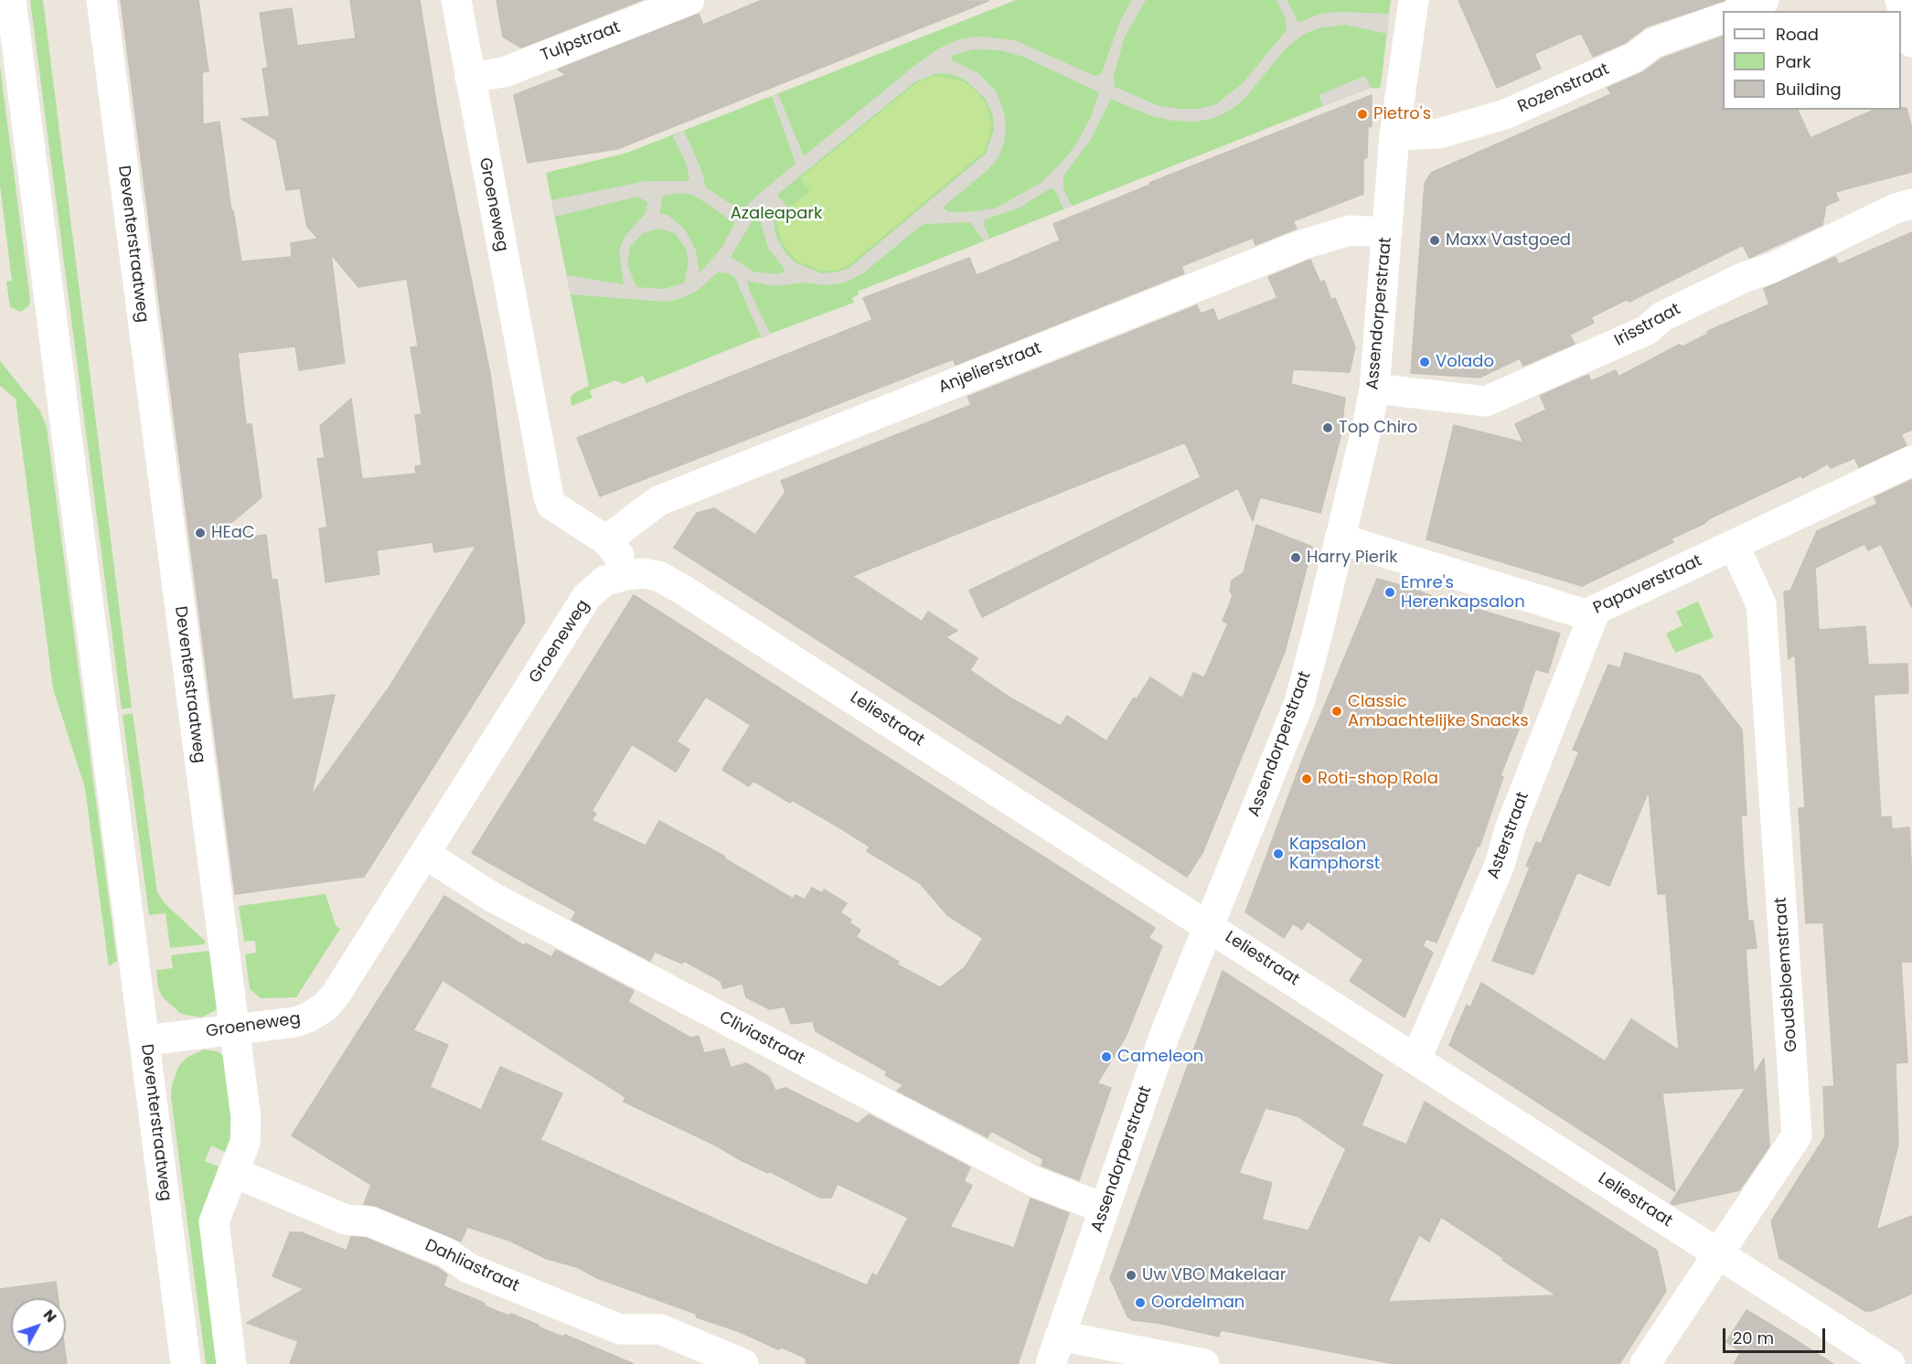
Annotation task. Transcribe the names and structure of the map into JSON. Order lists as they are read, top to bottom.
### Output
{
  "streets": {
    "street": [
      "Tulpstraat",
      "Rozenstraat",
      "Groeneweg",
      "Deventerstraatweg",
      "Assendorperstraat",
      "Irisstraat",
      "Anjelierstraat",
      "Papaverstraat",
      "Leliestraat",
      "Asterstraat",
      "Goudsbloemstraat",
      "Cliviastraat",
      "Dahliastraat"
    ]
  },
  "crossings": [
    ["Tulpstraat", "Groeneweg"],
    ["Rozenstraat", "Assendorperstraat"],
    ["Groeneweg", "Deventerstraatweg"],
    ["Groeneweg", "Anjelierstraat"],
    ["Groeneweg", "Leliestraat"],
    ["Groeneweg", "Cliviastraat"],
    ["Deventerstraatweg", "Dahliastraat"],
    ["Assendorperstraat", "Irisstraat"],
    ["Assendorperstraat", "Anjelierstraat"],
    ["Assendorperstraat", "Papaverstraat"],
    ["Assendorperstraat", "Leliestraat"],
    ["Assendorperstraat", "Cliviastraat"],
    ["Papaverstraat", "Asterstraat"],
    ["Papaverstraat", "Goudsbloemstraat"],
    ["Leliestraat", "Asterstraat"],
    ["Leliestraat", "Goudsbloemstraat"]
  ],
  "parks": ["Azaleapark"],
  "places": [
    "Pietro's",
    "Maxx Vastgoed",
    "Volado",
    "Top Chiro",
    "HEaC",
    "Harry Pierik",
    "Emre's Herenkapsalon",
    "Classic Ambachtelijke Snacks",
    "Roti-shop Rola",
    "Kapsalon Kamphorst",
    "Cameleon",
    "Uw VBO Makelaar",
    "Oordelman"
  ],
  "legend": ["Road", "Park", "Building"],
  "scale_bar": "20 m",
  "north": "top right"
}
